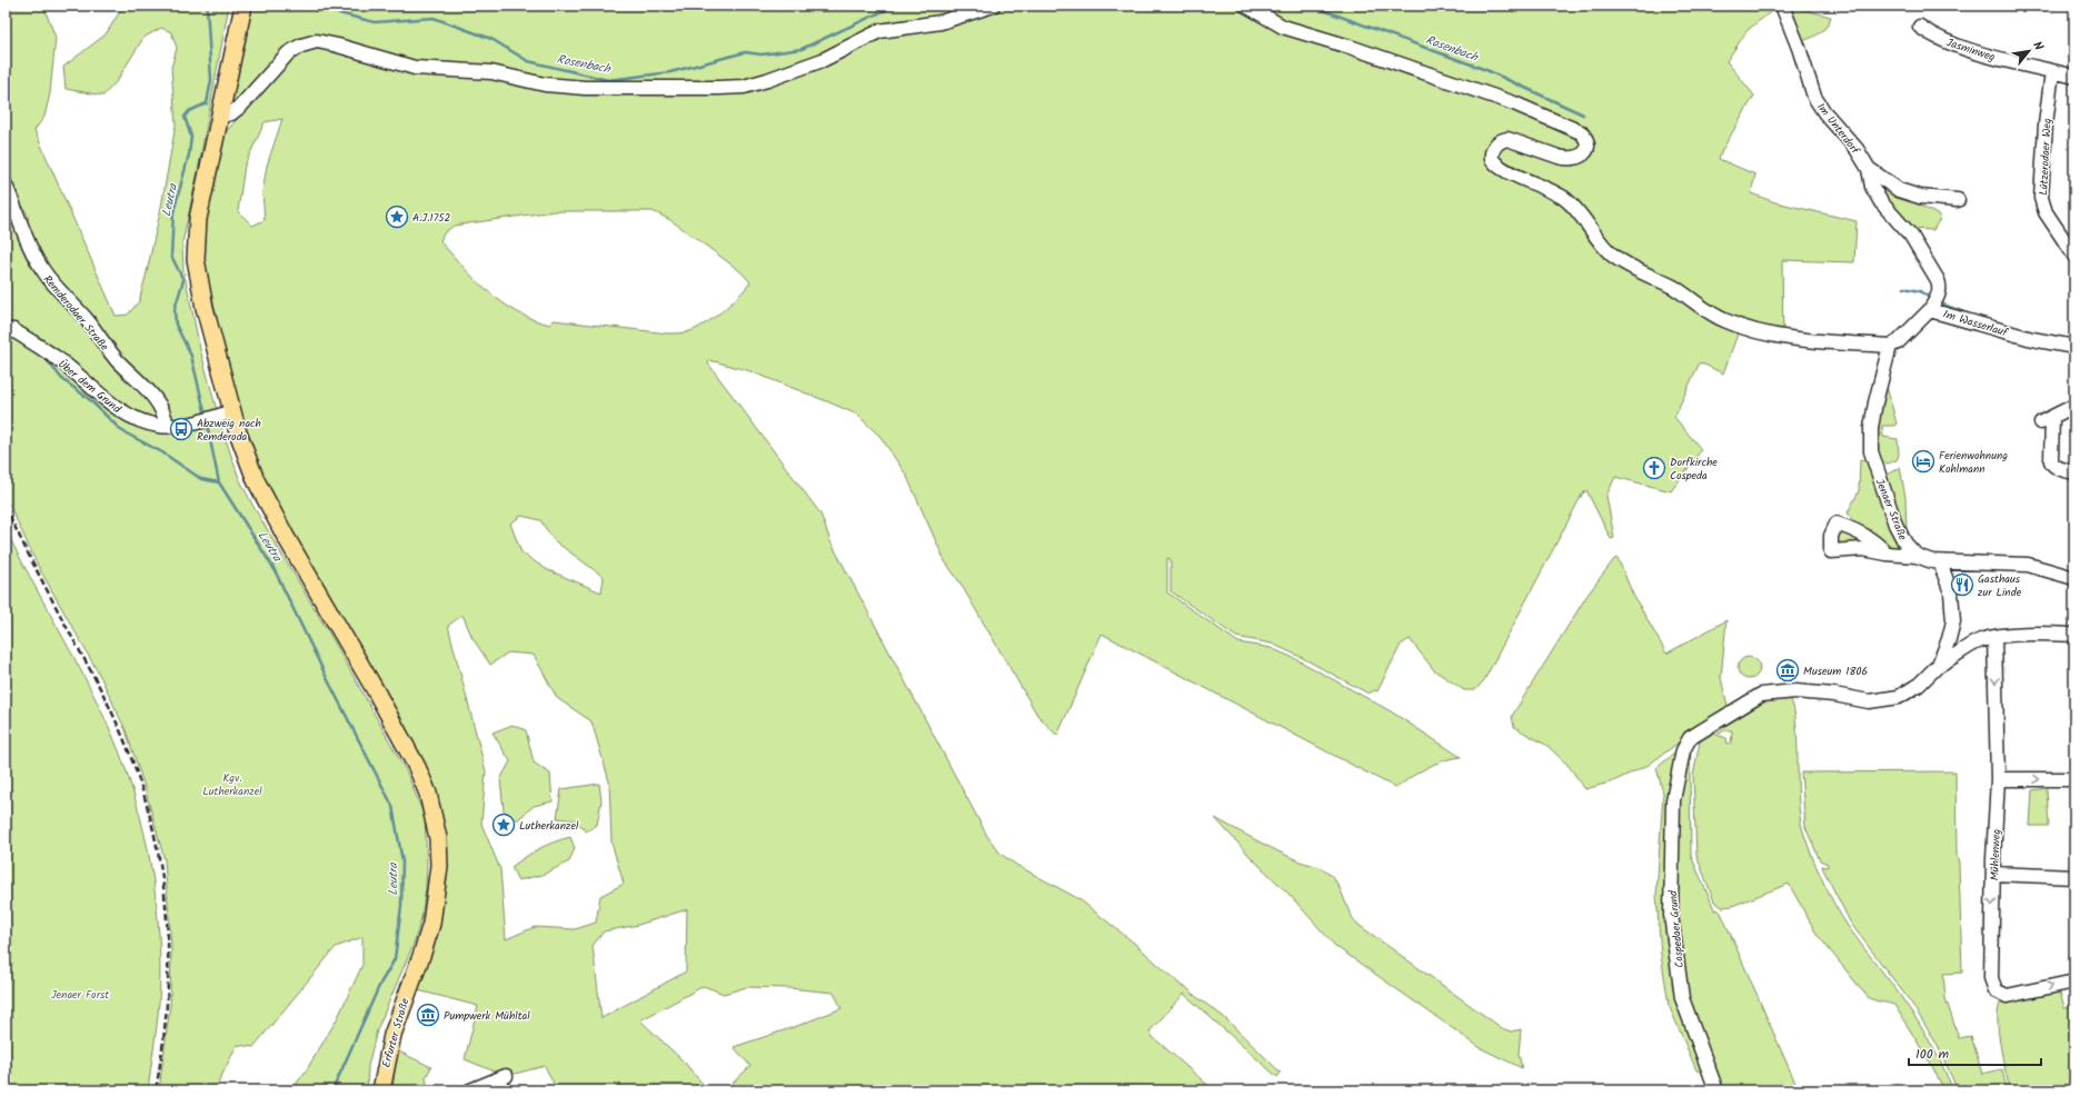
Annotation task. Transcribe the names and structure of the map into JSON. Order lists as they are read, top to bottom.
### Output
{
  "streets": {
    "main road": ["Erfurter Straße"],
    "street": [
      "Jasminweg",
      "Im Unterdorf",
      "Lützerodaer Weg",
      "Remderodaer Straße",
      "Im Wasserlauf",
      "Über dem Grund",
      "Jenaer Straße",
      "Mühlenweg",
      "Cospedaer Grund"
    ]
  },
  "crossings": [
    ["Jasminweg", "Lützerodaer Weg"],
    ["Im Unterdorf", "Im Wasserlauf"],
    ["Remderodaer Straße", "Über dem Grund"],
    ["Im Wasserlauf", "Jenaer Straße"],
    ["Über dem Grund", "Erfurter Straße"]
  ],
  "water": ["Rosenbach", "Leutra"],
  "parks": ["Kgv. Lutherkanzel", "Jenaer Forst"],
  "places": {
    "place": ["A.J.1752", "Lutherkanzel"],
    "bus stop": ["Abzweig nach Remderoda"],
    "hotel": ["Ferienwohnung Kohlmann"],
    "church": ["Dorfkirche Cospeda"],
    "restaurant": ["Gasthaus zur Linde"],
    "museum": ["Museum 1806", "Pumpwerk Mühltal"]
  },
  "scale_bar": "100 m",
  "north": "top right"
}
